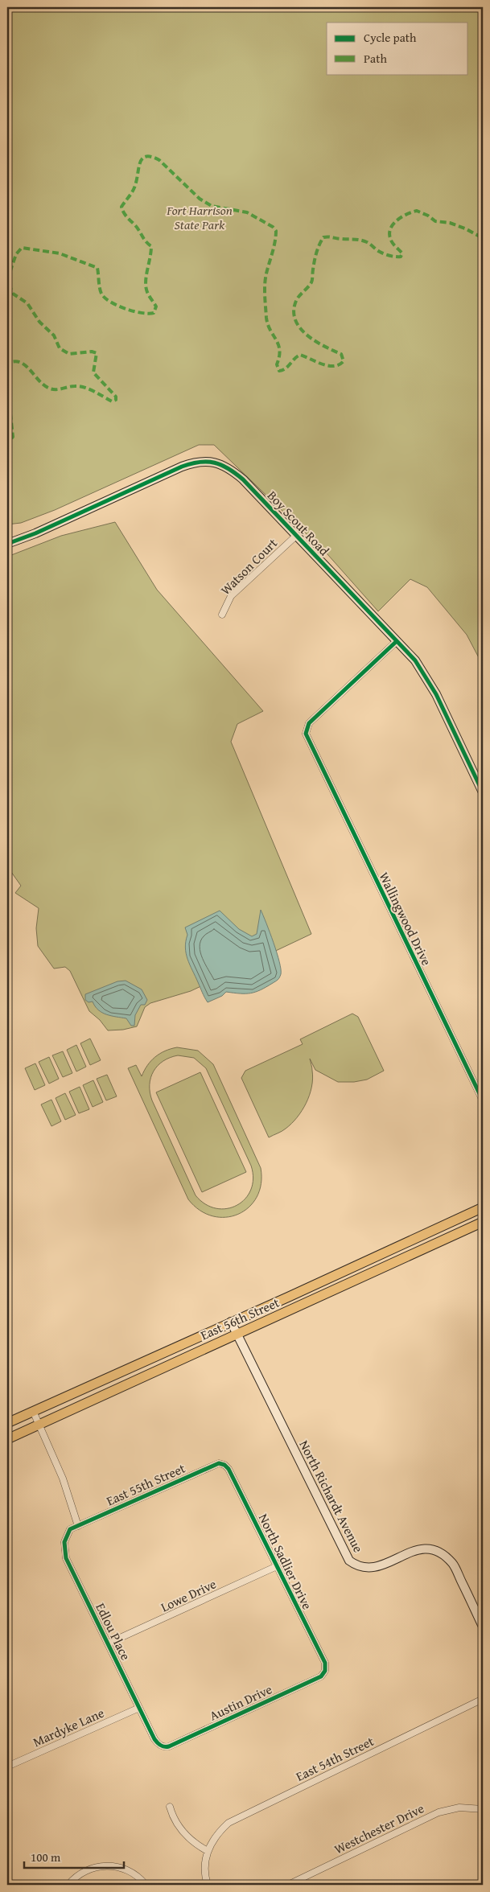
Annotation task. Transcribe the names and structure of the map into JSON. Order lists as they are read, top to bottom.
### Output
{
  "streets": {
    "main road": ["East 56th Street"],
    "street": [
      "Boy Scout Road",
      "Watson Court",
      "Wallingwood Drive",
      "East 55th Street",
      "North Richardt Avenue",
      "North Sadlier Drive",
      "Lowe Drive",
      "Edlou Place",
      "Austin Drive",
      "Mardyke Lane",
      "East 54th Street",
      "Westchester Drive"
    ]
  },
  "crossings": [
    ["Boy Scout Road", "Watson Court"],
    ["Boy Scout Road", "Wallingwood Drive"],
    ["East 56th Street", "North Richardt Avenue"],
    ["East 55th Street", "North Sadlier Drive"],
    ["East 55th Street", "Edlou Place"],
    ["North Sadlier Drive", "Lowe Drive"],
    ["North Sadlier Drive", "Austin Drive"],
    ["Lowe Drive", "Edlou Place"],
    ["Edlou Place", "Austin Drive"],
    ["Edlou Place", "Mardyke Lane"]
  ],
  "parks": ["Fort Harrison State Park"],
  "legend": ["Cycle path", "Path"],
  "scale_bar": "100 m"
}
